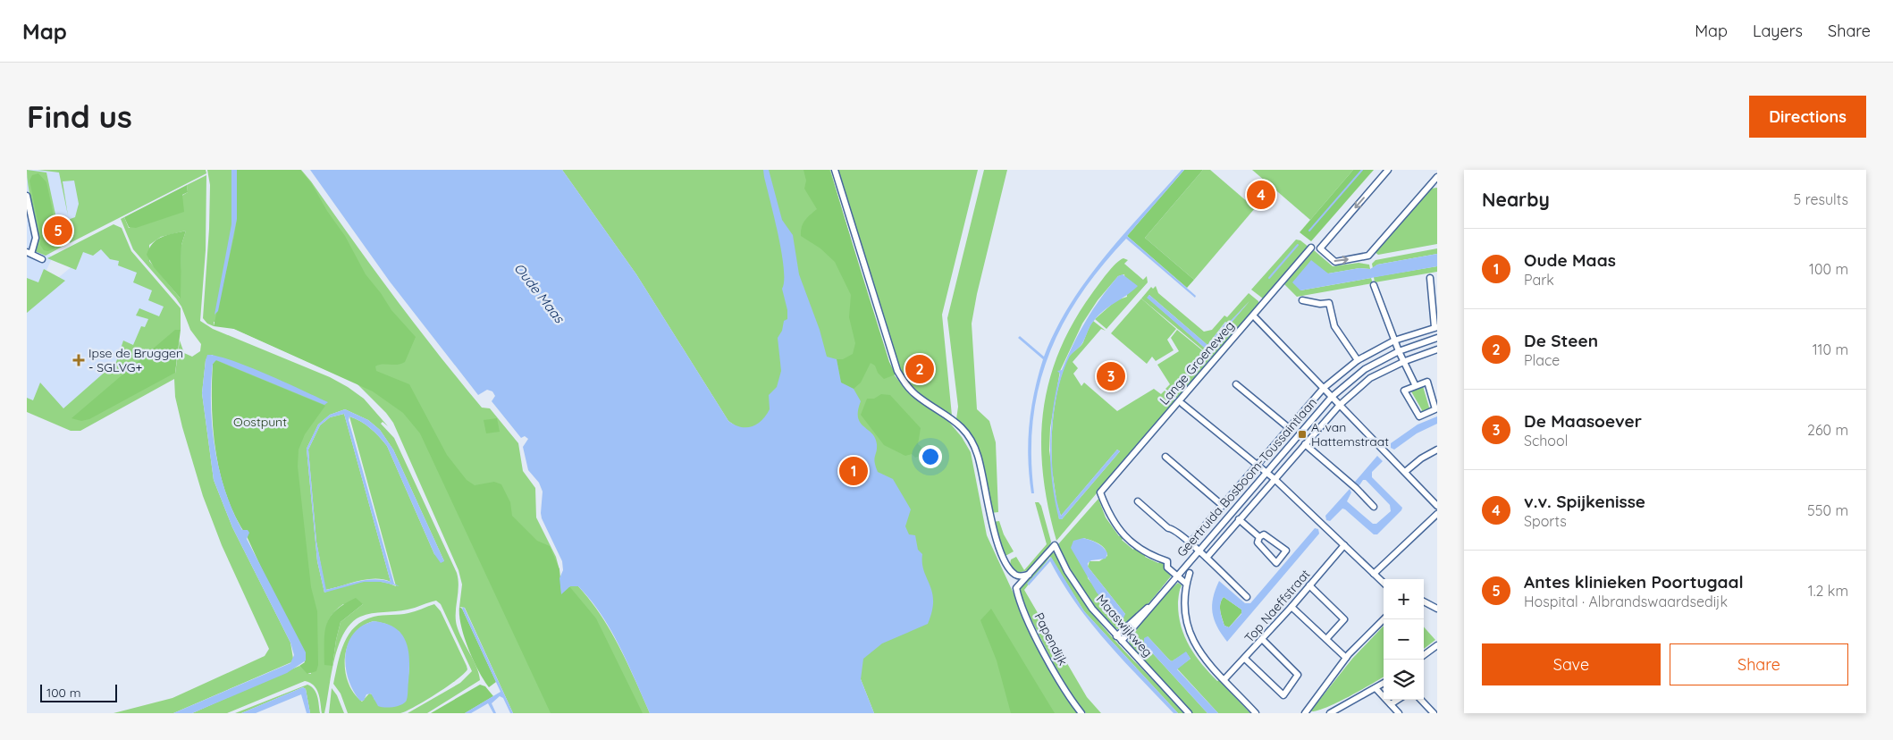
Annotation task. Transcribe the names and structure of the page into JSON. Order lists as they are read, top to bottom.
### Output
{
  "streets": {
    "street": [
      "Lange Groeneweg",
      "Geertruida Bosboom-Toussaintlaan",
      "Top Naeffstraat",
      "Maaswijkweg",
      "Papendijk"
    ]
  },
  "crossings": [
    ["Lange Groeneweg", "Geertruida Bosboom-Toussaintlaan"],
    ["Geertruida Bosboom-Toussaintlaan", "Maaswijkweg"],
    ["Maaswijkweg", "Papendijk"]
  ],
  "water": ["Oude Maas"],
  "parks": ["Oostpunt"],
  "places": {
    "health": ["Ipse de Bruggen - SGLVG+"],
    "transit": ["A. van Hattemstraat"]
  },
  "scale_bar": "100 m",
  "page": {
    "header": "Map",
    "nav": ["Map", "Layers", "Share"],
    "buttons": [
      "Directions",
      ["Save", "Share"]
    ],
    "title": "Find us",
    "heading": ["Nearby", "5 results"],
    "pins": [
      "4",
      "5",
      "2",
      "3",
      "1"
    ],
    "list": [
      {
        "mark": "1",
        "name": "Oude Maas",
        "note": "Park",
        "value": "100 m"
      },
      {
        "mark": "2",
        "name": "De Steen",
        "note": "Place",
        "value": "110 m"
      },
      {
        "mark": "3",
        "name": "De Maasoever",
        "note": "School",
        "value": "260 m"
      },
      {
        "mark": "4",
        "name": "v.v. Spijkenisse",
        "note": "Sports",
        "value": "550 m"
      },
      {
        "mark": "5",
        "name": "Antes klinieken Poortugaal",
        "note": "Hospital · Albrandswaardsedijk",
        "value": "1.2 km"
      }
    ],
    "map_buttons": ["+", "−"],
    "scale": "100 m"
  }
}
